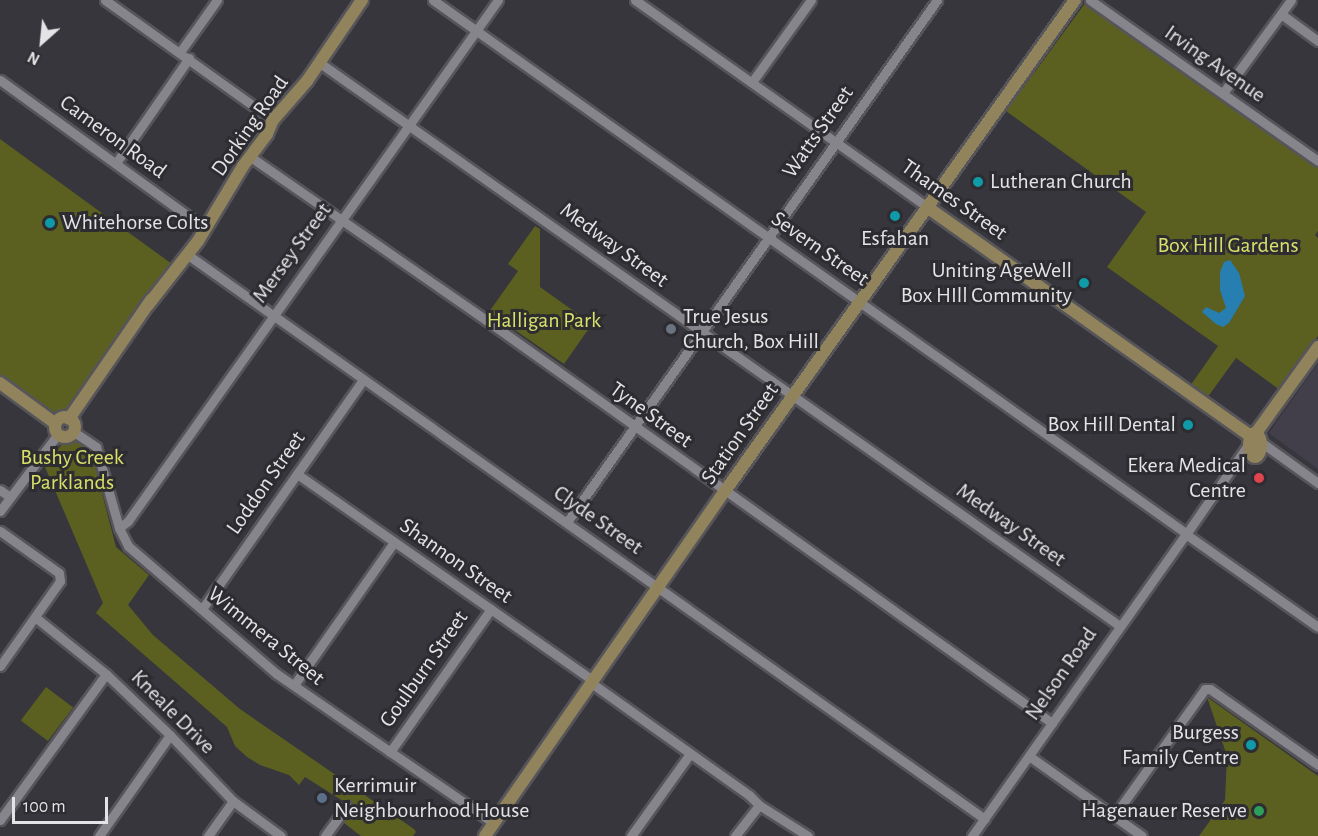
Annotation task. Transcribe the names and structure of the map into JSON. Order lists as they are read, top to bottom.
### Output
{
  "streets": {
    "main road": [
      "Dorking Road",
      "Thames Street",
      "Station Street",
      "Nelson Road"
    ],
    "street": [
      "Irving Avenue",
      "Watts Street",
      "Cameron Road",
      "Medway Street",
      "Severn Street",
      "Mersey Street",
      "Tyne Street",
      "Loddon Street",
      "Clyde Street",
      "Shannon Street",
      "Wimmera Street",
      "Goulburn Street",
      "Kneale Drive"
    ]
  },
  "crossings": [
    ["Dorking Road", "Cameron Road"],
    ["Dorking Road", "Medway Street"],
    ["Dorking Road", "Tyne Street"],
    ["Dorking Road", "Clyde Street"],
    ["Dorking Road", "Wimmera Street"],
    ["Watts Street", "Thames Street"],
    ["Watts Street", "Medway Street"],
    ["Watts Street", "Severn Street"],
    ["Watts Street", "Tyne Street"],
    ["Watts Street", "Clyde Street"],
    ["Thames Street", "Station Street"],
    ["Thames Street", "Nelson Road"],
    ["Medway Street", "Mersey Street"],
    ["Medway Street", "Station Street"],
    ["Medway Street", "Nelson Road"],
    ["Severn Street", "Mersey Street"],
    ["Severn Street", "Station Street"],
    ["Severn Street", "Nelson Road"],
    ["Mersey Street", "Tyne Street"],
    ["Mersey Street", "Clyde Street"],
    ["Mersey Street", "Wimmera Street"],
    ["Tyne Street", "Station Street"],
    ["Tyne Street", "Nelson Road"],
    ["Station Street", "Clyde Street"],
    ["Station Street", "Shannon Street"],
    ["Station Street", "Wimmera Street"],
    ["Loddon Street", "Clyde Street"],
    ["Loddon Street", "Shannon Street"],
    ["Loddon Street", "Wimmera Street"],
    ["Clyde Street", "Nelson Road"],
    ["Shannon Street", "Goulburn Street"],
    ["Wimmera Street", "Goulburn Street"]
  ],
  "parks": ["Box Hill Gardens", "Halligan Park", "Bushy Creek Parklands"],
  "places": [
    "Lutheran Church",
    "Esfahan",
    "Whitehorse Colts",
    "Uniting AgeWell Box HIll Community",
    "True Jesus Church, Box Hill",
    "Box Hill Dental",
    "Ekera Medical Centre",
    "Burgess Family Centre",
    "Kerrimuir Neighbourhood House",
    "Hagenauer Reserve"
  ],
  "scale_bar": "100 m",
  "north": "bottom left"
}
